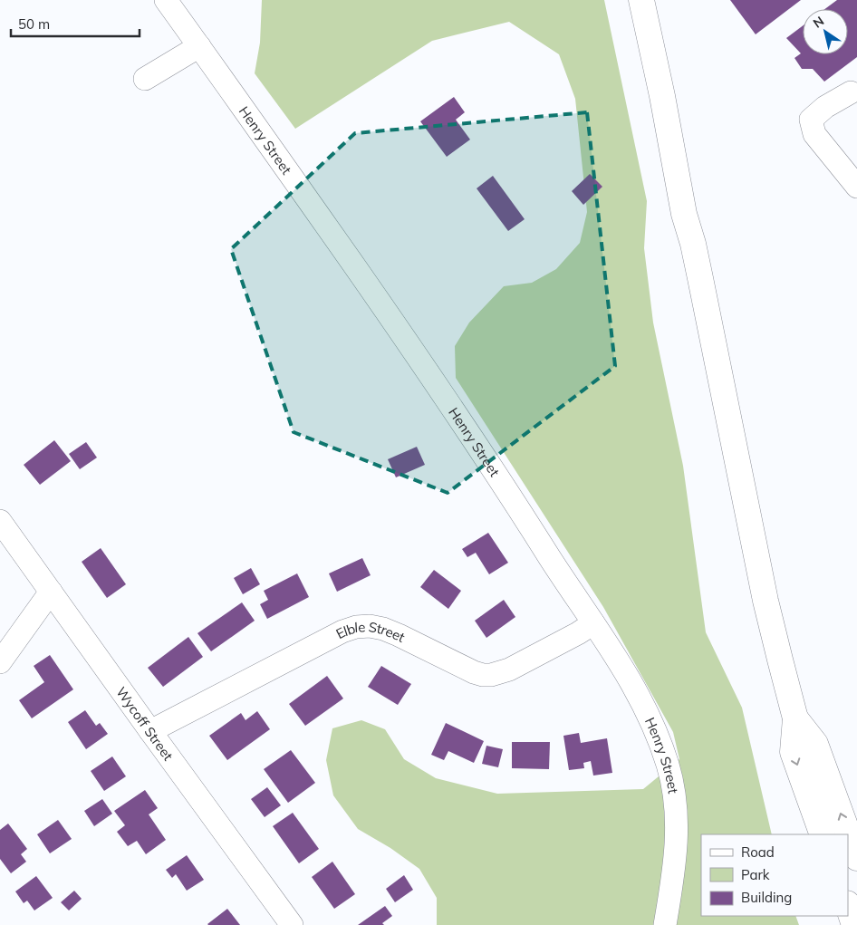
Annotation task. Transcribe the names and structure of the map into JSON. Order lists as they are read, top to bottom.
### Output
{
  "streets": {
    "street": ["Henry Street", "Elble Street", "Wycoff Street"]
  },
  "crossings": [
    ["Henry Street", "Elble Street"],
    ["Elble Street", "Wycoff Street"]
  ],
  "legend": ["Road", "Park", "Building"],
  "scale_bar": "50 m",
  "north": "top left"
}
